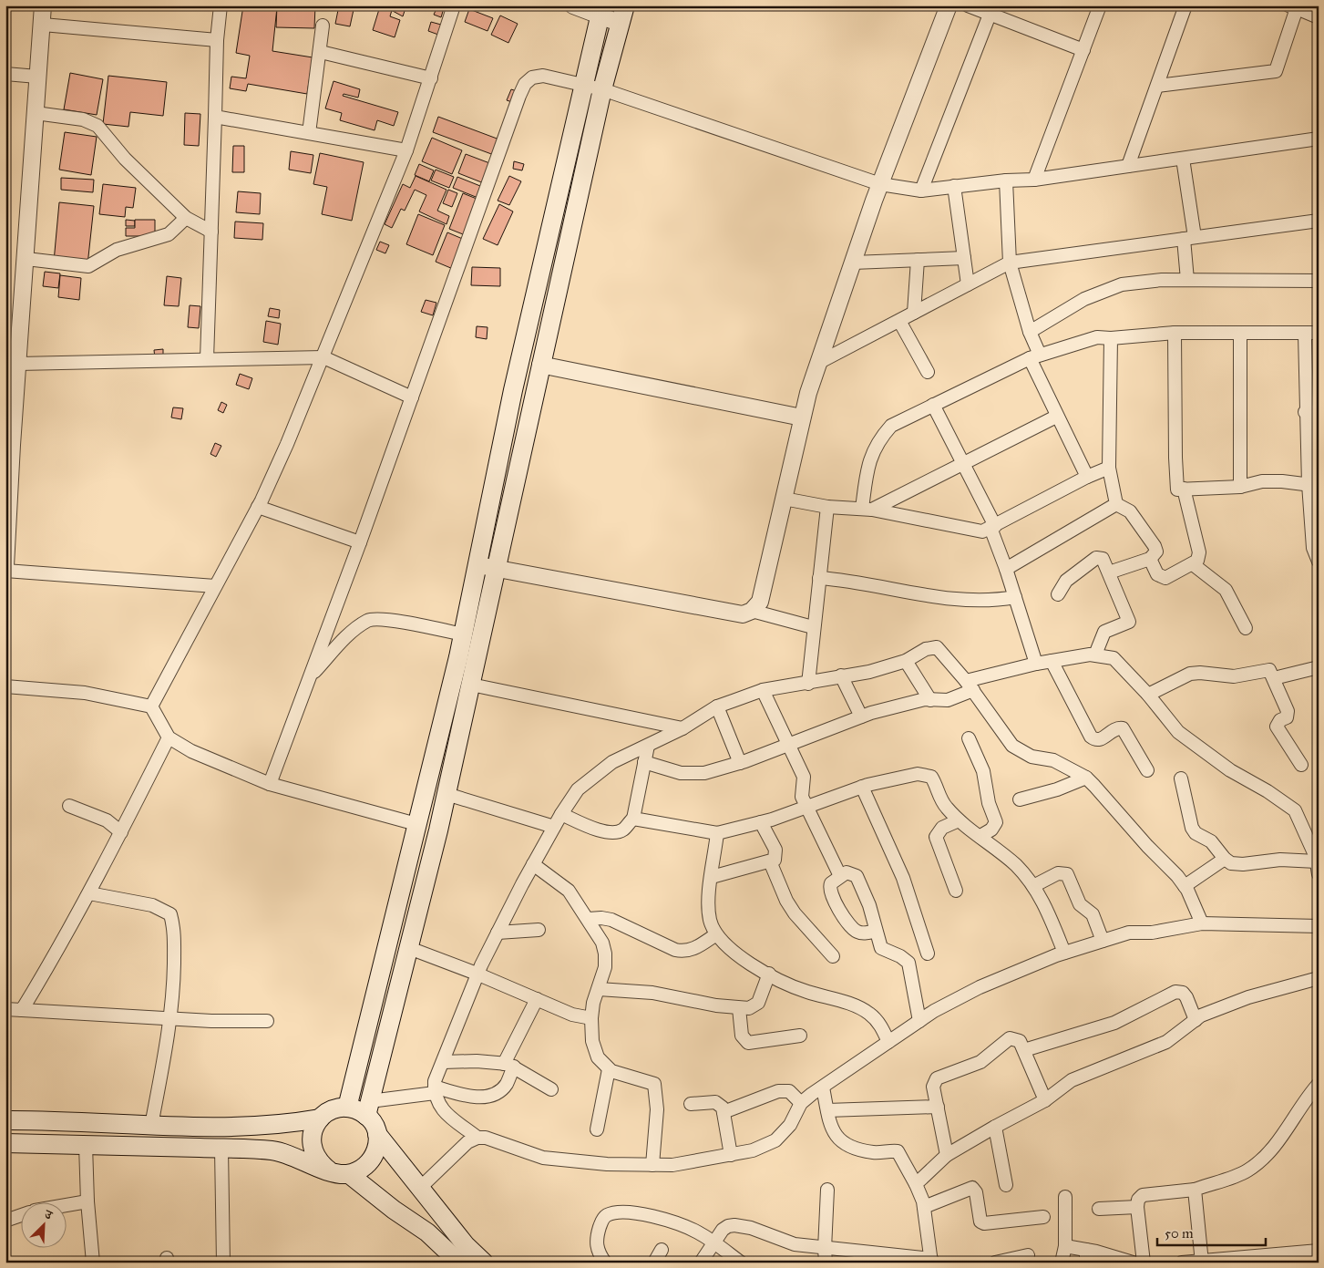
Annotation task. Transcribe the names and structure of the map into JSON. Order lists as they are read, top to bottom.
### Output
{
  "scale_bar": "50 m",
  "north": "top right"
}
